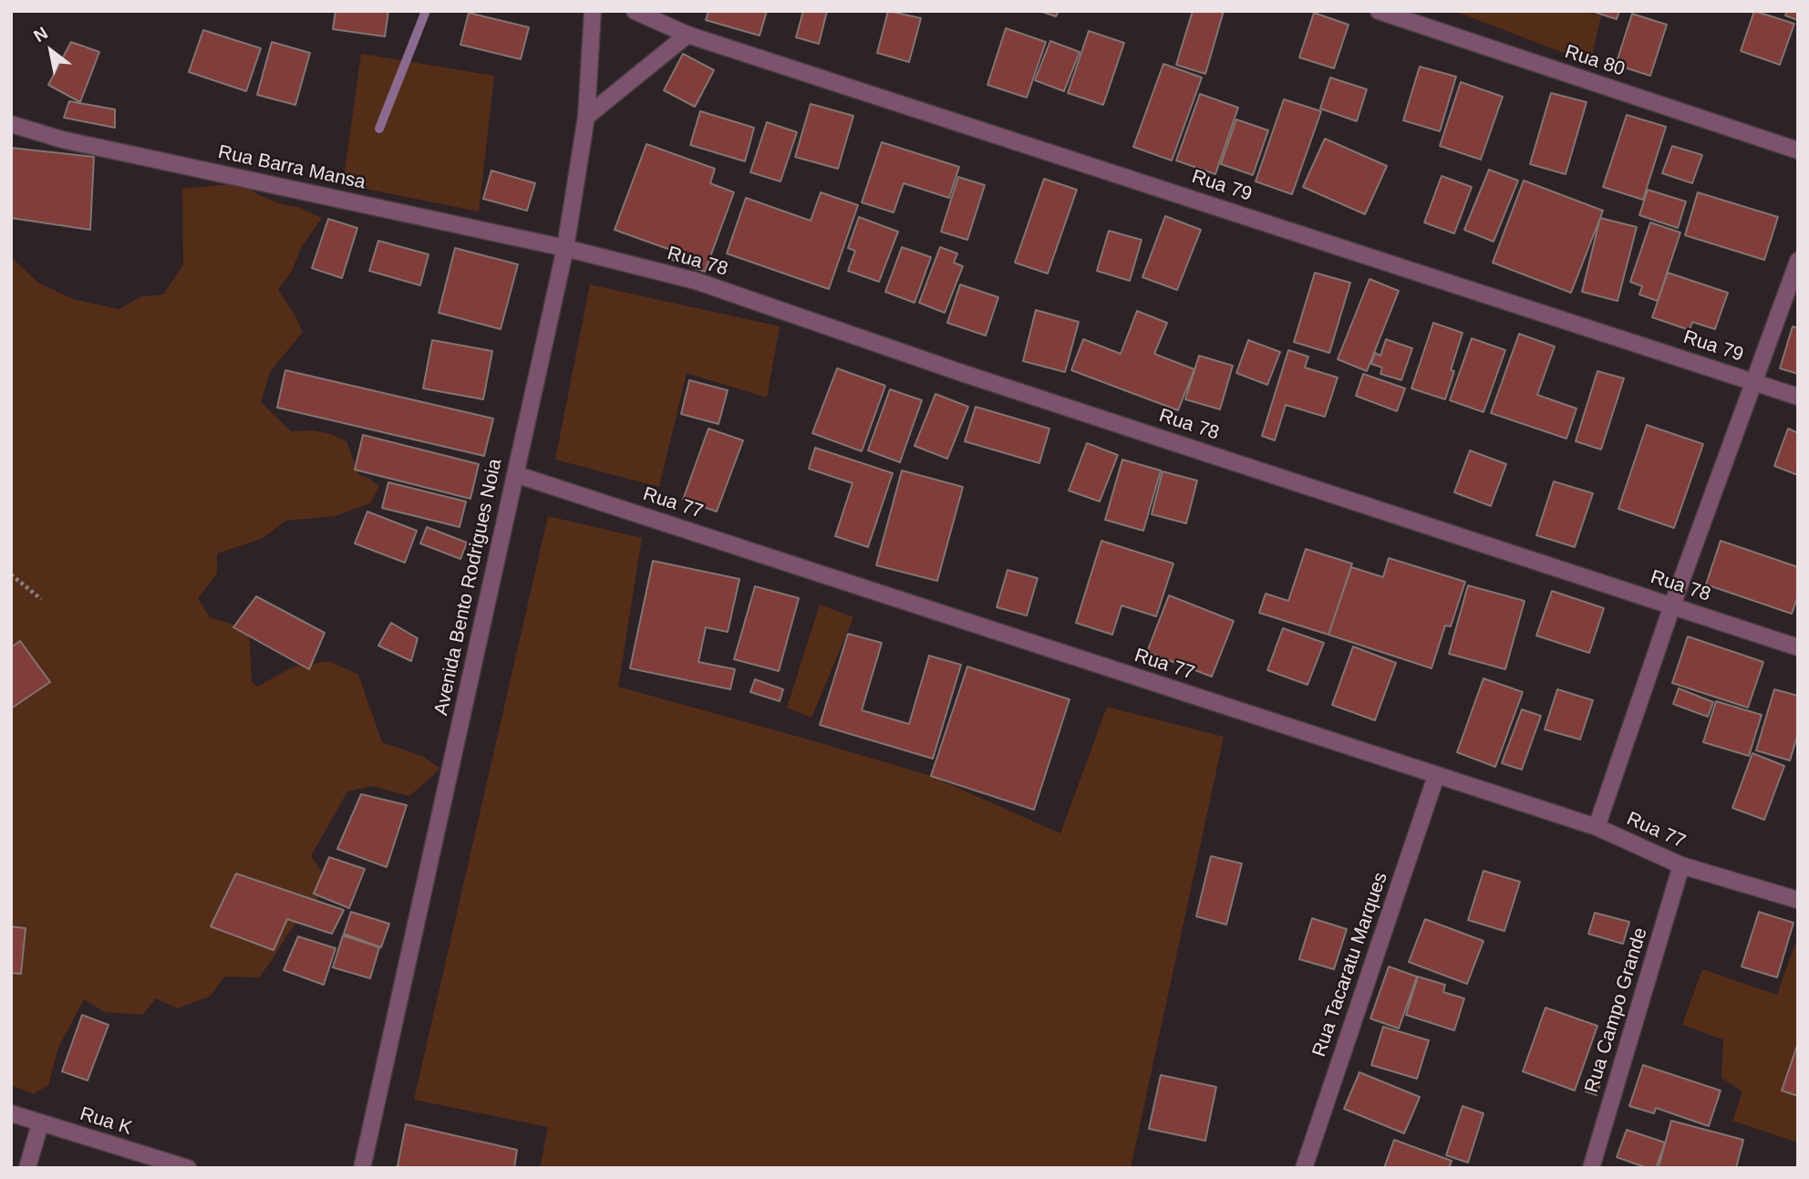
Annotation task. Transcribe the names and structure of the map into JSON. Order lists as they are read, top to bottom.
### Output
{
  "streets": {
    "street": [
      "Rua 80",
      "Rua Barra Mansa",
      "Rua 79",
      "Rua 78",
      "Rua 77",
      "Avenida Bento Rodrigues Noia",
      "Rua Tacaratu Marques",
      "Rua Campo Grande",
      "Rua K"
    ]
  },
  "crossings": [
    ["Rua Barra Mansa", "Rua 78"],
    ["Rua Barra Mansa", "Avenida Bento Rodrigues Noia"],
    ["Rua 78", "Avenida Bento Rodrigues Noia"],
    ["Rua 77", "Avenida Bento Rodrigues Noia"],
    ["Rua 77", "Rua Tacaratu Marques"],
    ["Rua 77", "Rua Campo Grande"]
  ],
  "north": "top left"
}
